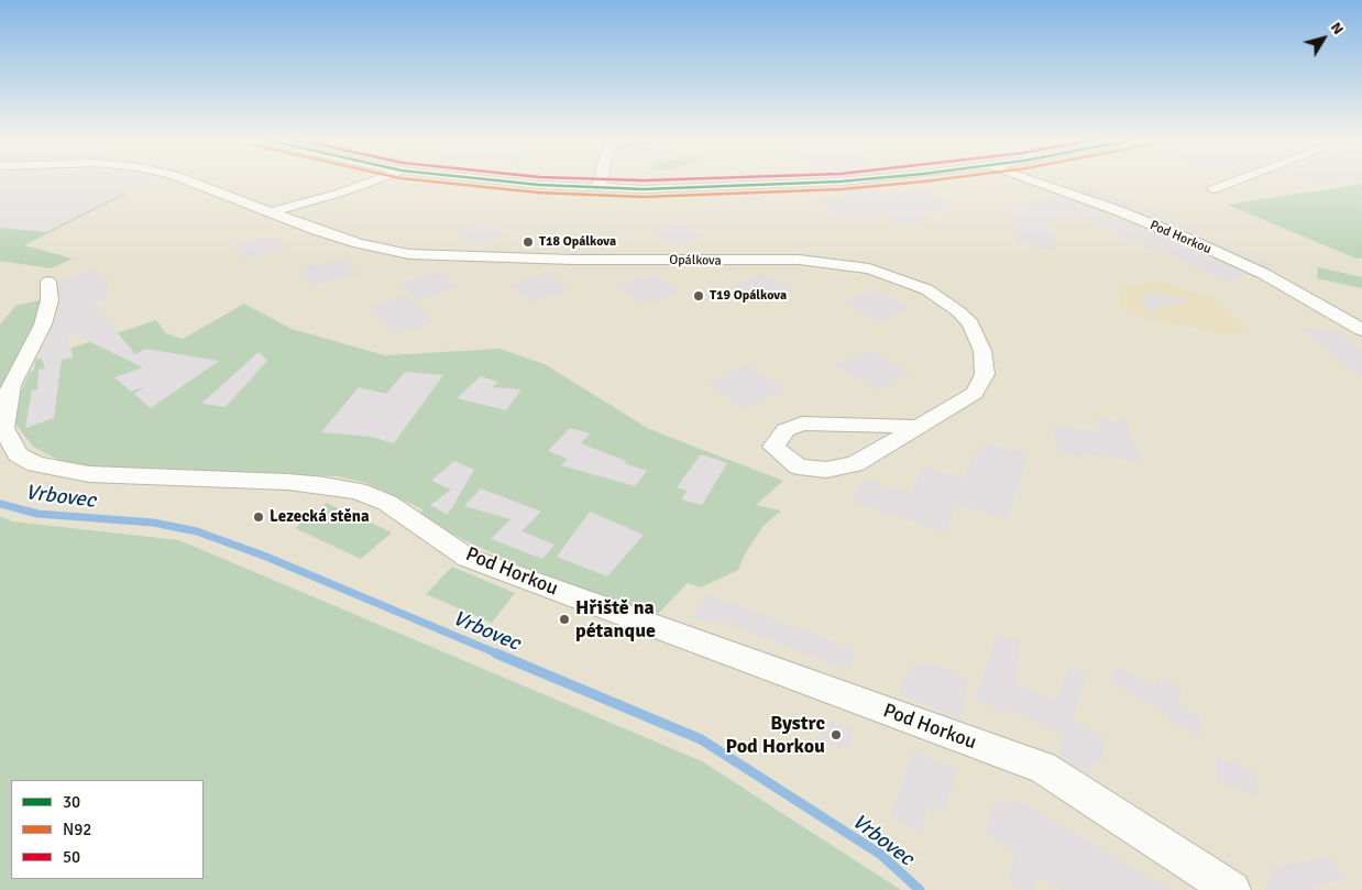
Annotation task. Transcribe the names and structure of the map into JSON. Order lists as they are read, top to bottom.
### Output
{
  "streets": {
    "street": ["Pod Horkou", "Opálkova"]
  },
  "water": ["Vrbovec"],
  "places": [
    "T18 Opálkova",
    "T19 Opálkova",
    "Lezecká stěna",
    "Hřiště na pétanque",
    "Bystrc Pod Horkou"
  ],
  "lines": ["transit line 30", "transit line N92", "transit line 50"],
  "legend": ["30", "N92", "50"],
  "north": "top right"
}
